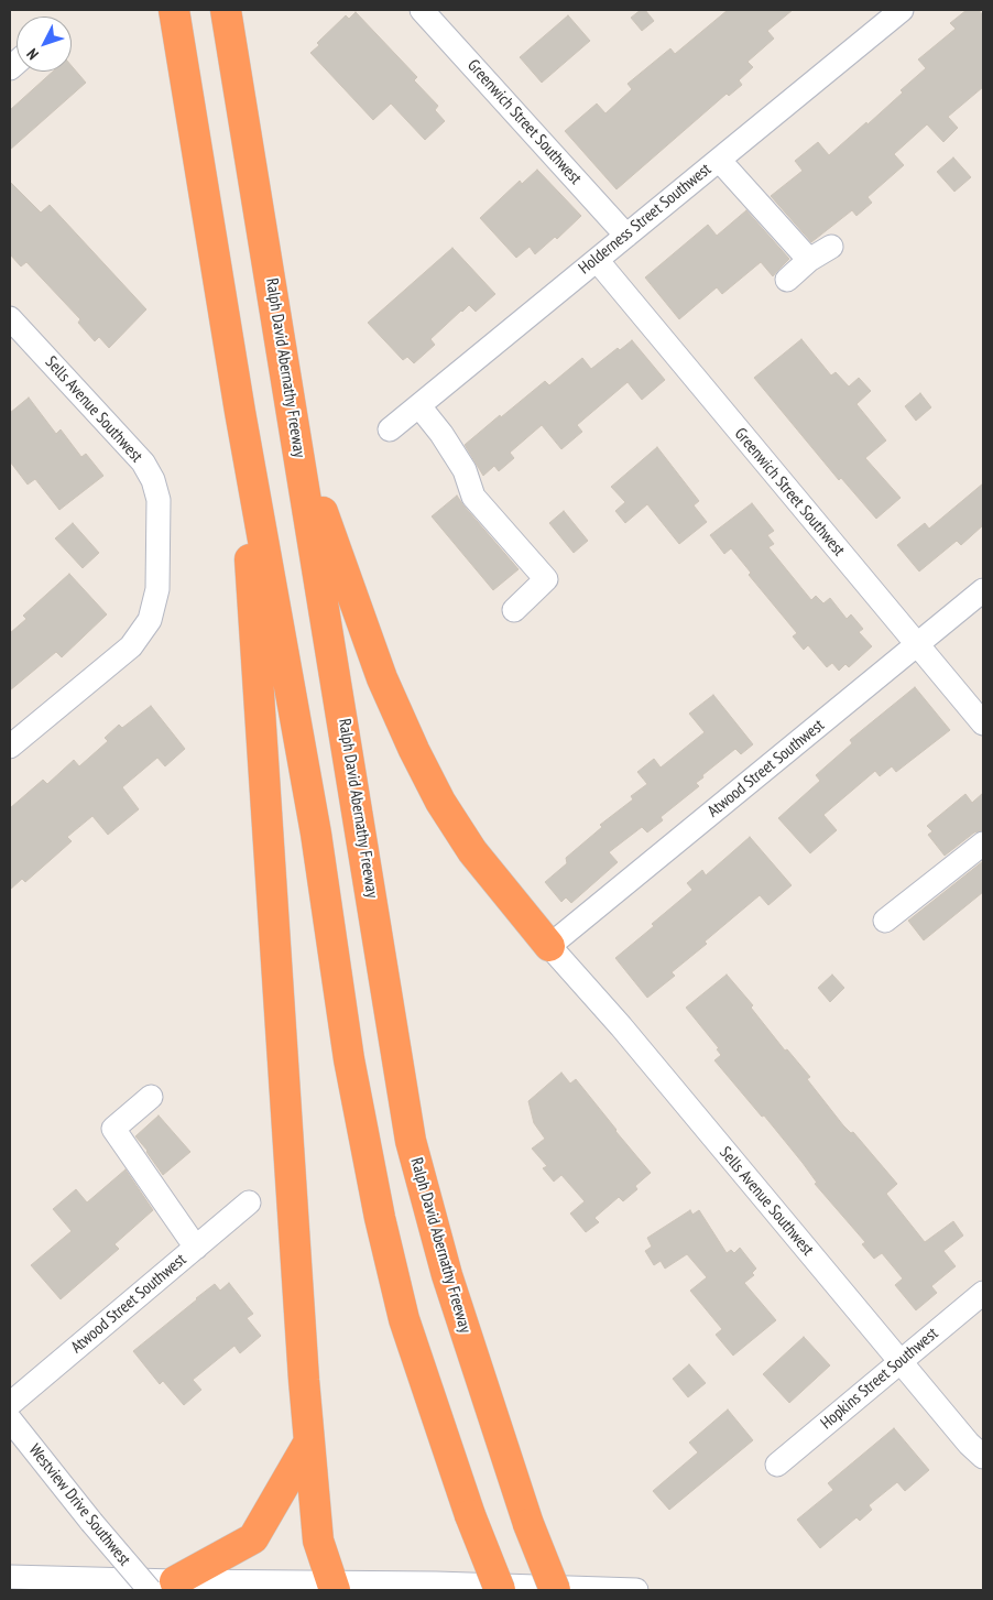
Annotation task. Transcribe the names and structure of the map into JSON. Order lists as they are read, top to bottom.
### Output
{
  "streets": {
    "highway": ["Ralph David Abernathy Freeway"],
    "street": [
      "Greenwich Street Southwest",
      "Holderness Street Southwest",
      "Sells Avenue Southwest",
      "Atwood Street Southwest",
      "Hopkins Street Southwest",
      "Westview Drive Southwest"
    ]
  },
  "crossings": [
    ["Greenwich Street Southwest", "Holderness Street Southwest"],
    ["Greenwich Street Southwest", "Atwood Street Southwest"],
    ["Sells Avenue Southwest", "Atwood Street Southwest"],
    ["Sells Avenue Southwest", "Hopkins Street Southwest"]
  ],
  "north": "bottom left"
}
